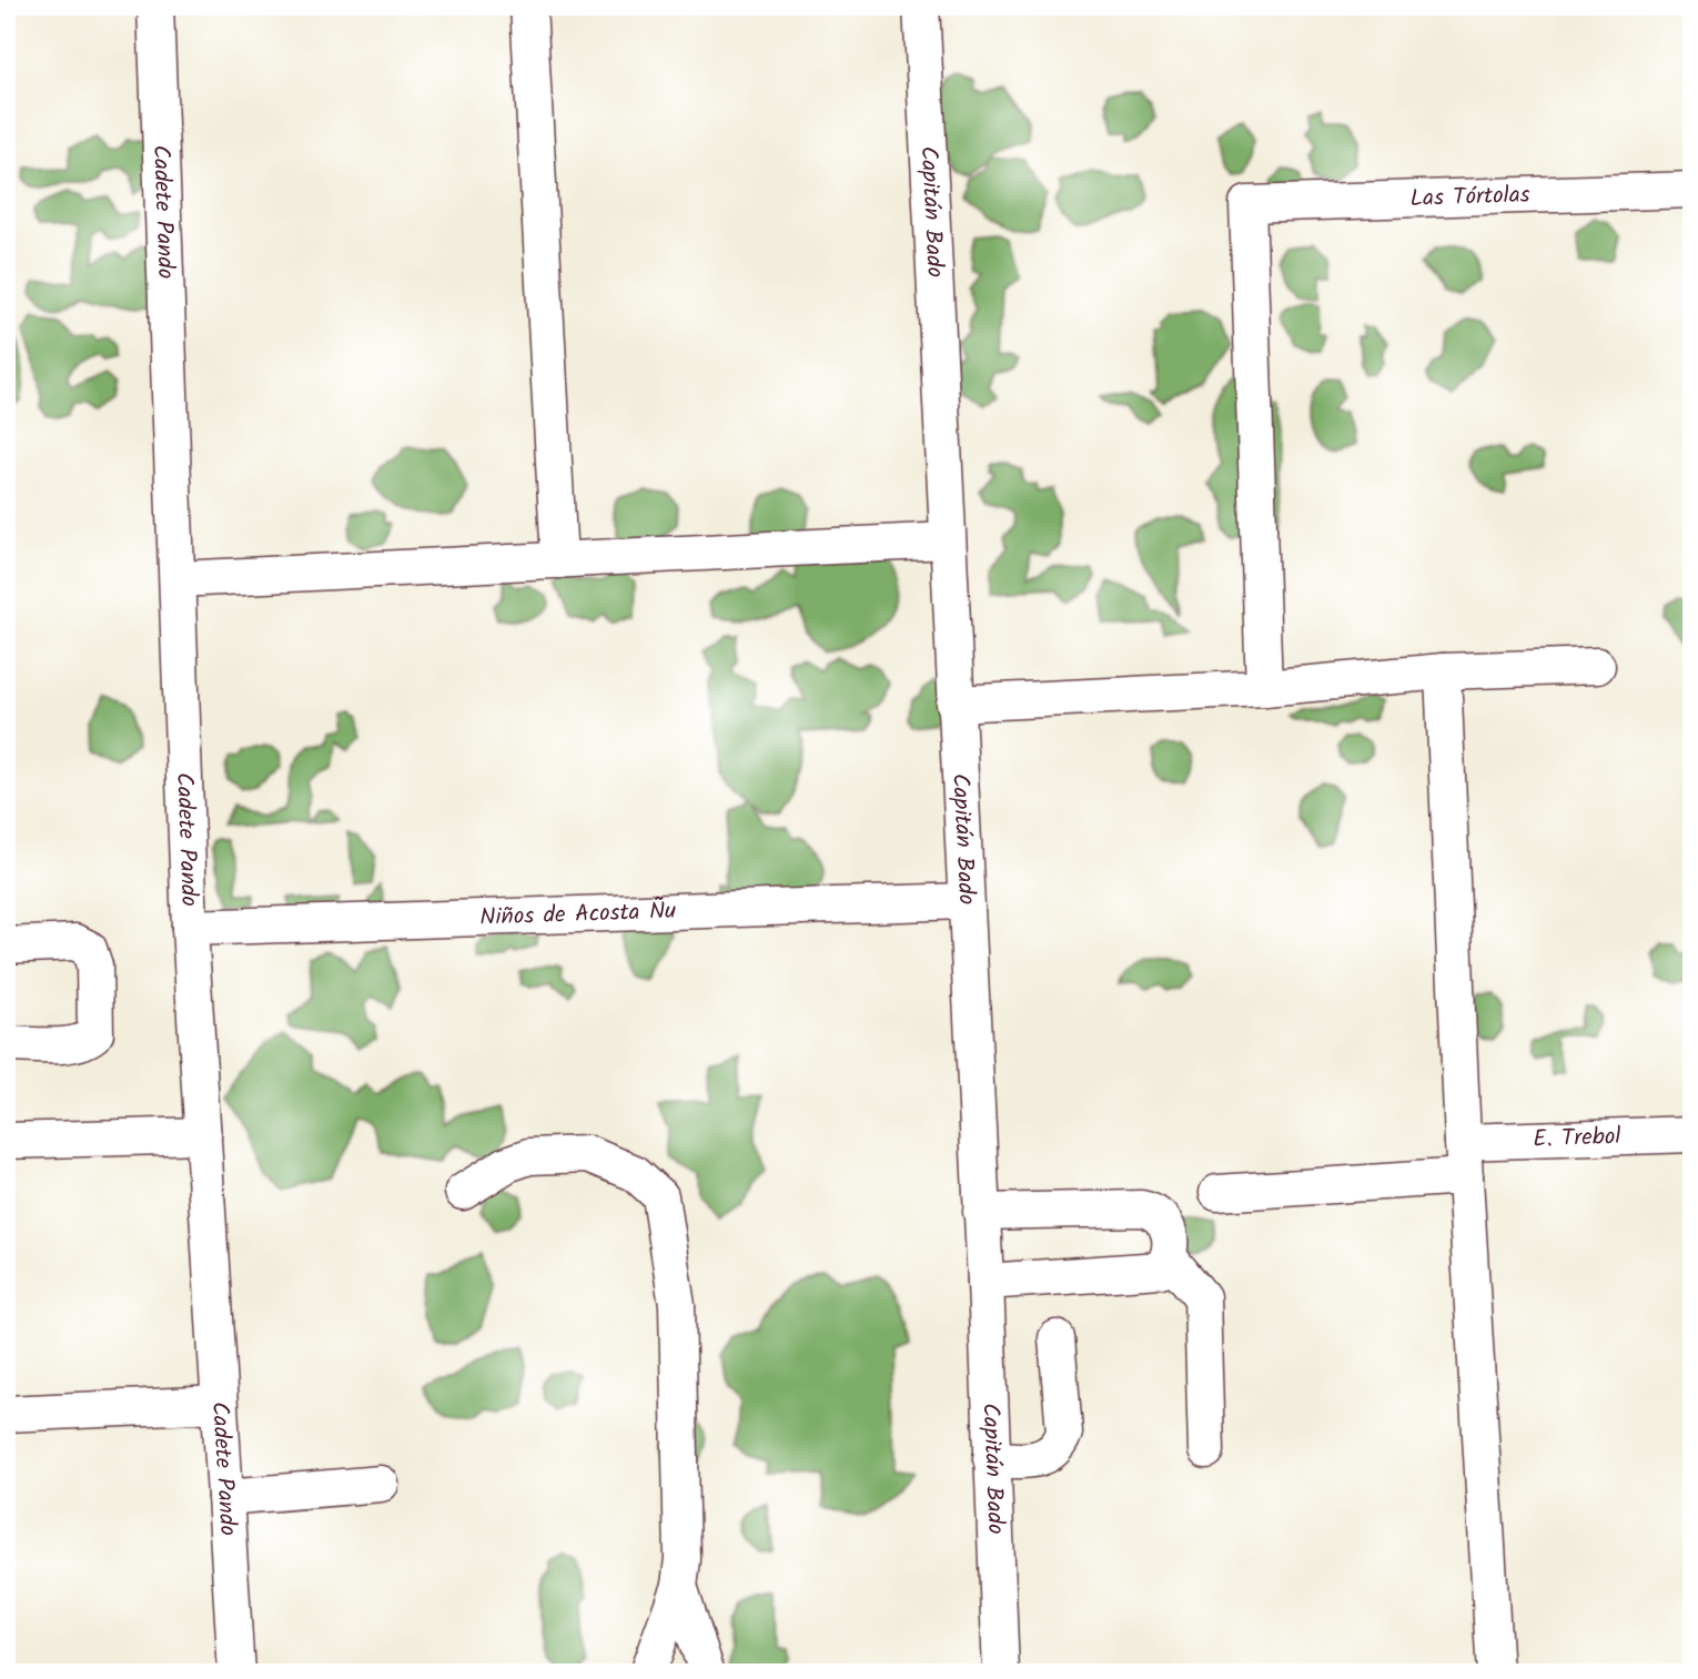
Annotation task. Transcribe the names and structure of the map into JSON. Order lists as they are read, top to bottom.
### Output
{
  "streets": {
    "street": [
      "Las Tórtolas",
      "Cadete Pando",
      "Capitán Bado",
      "Niños de Acosta Ñu",
      "E. Trebol"
    ]
  },
  "crossings": [
    ["Cadete Pando", "Niños de Acosta Ñu"],
    ["Capitán Bado", "Niños de Acosta Ñu"]
  ]
}
